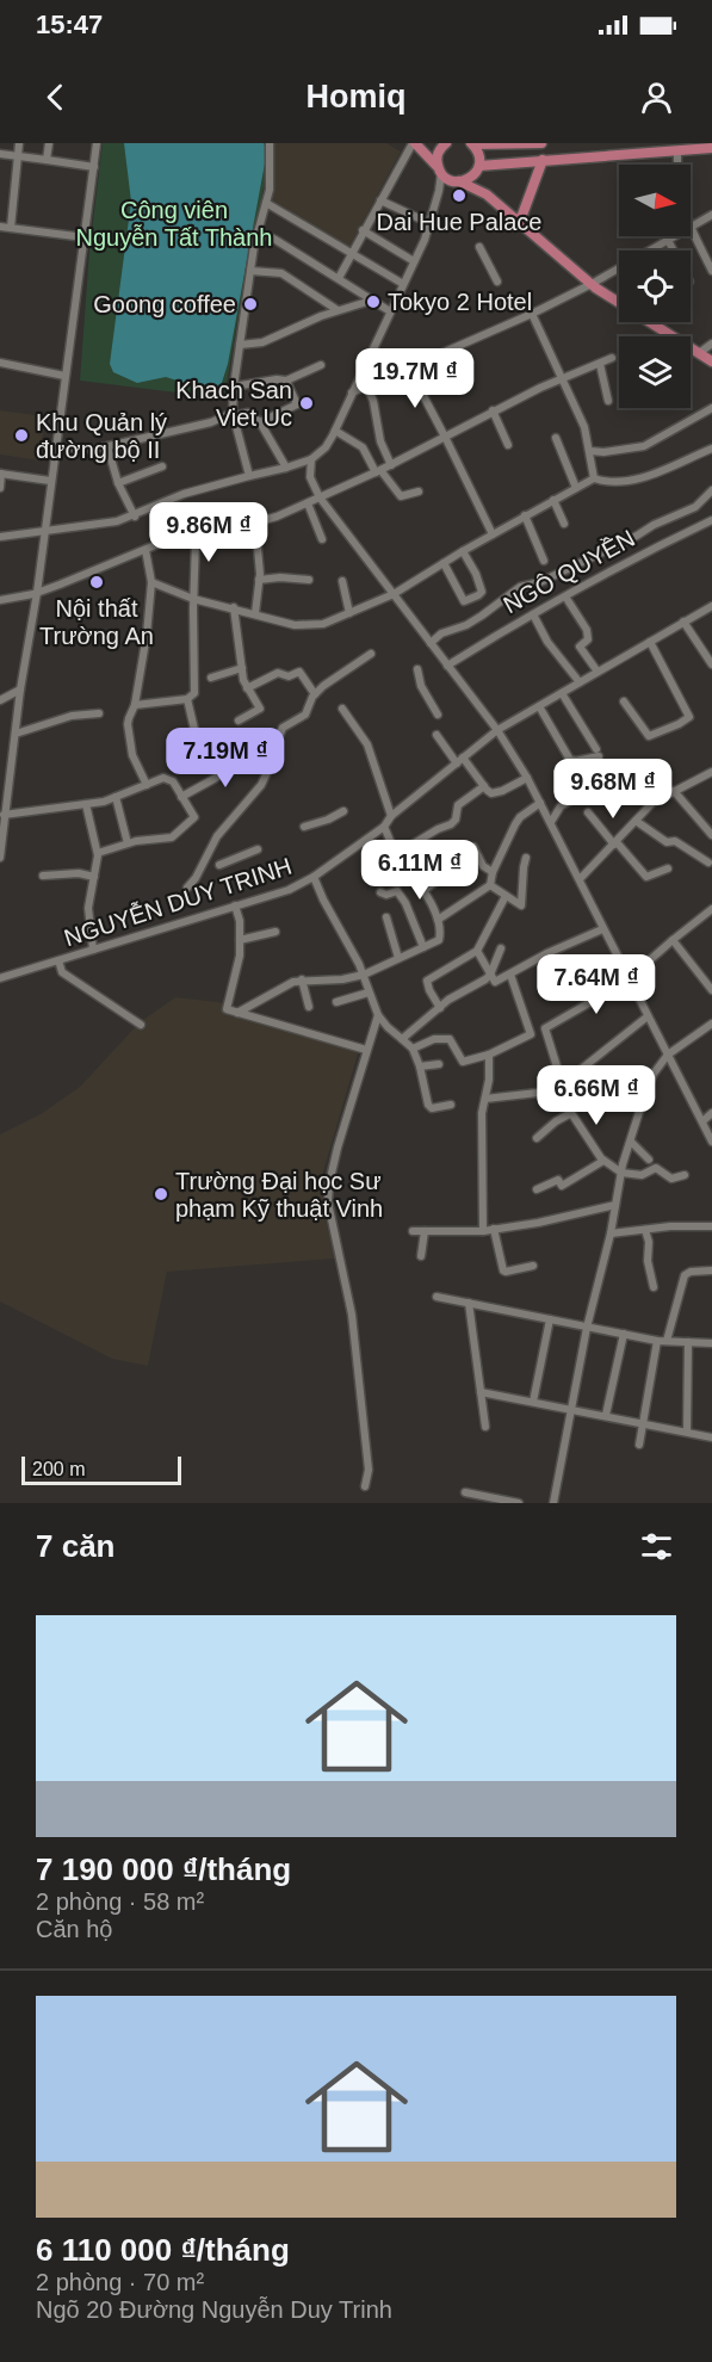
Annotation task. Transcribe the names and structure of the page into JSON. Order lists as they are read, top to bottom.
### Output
{
  "streets": {
    "street": ["NGÔ QUYỀN", "NGUYỄN DUY TRINH"]
  },
  "parks": ["Công viên Nguyễn Tất Thành"],
  "places": [
    "Dai Hue Palace",
    "Tokyo 2 Hotel",
    "Goong coffee",
    "Khach San Viet Uc",
    "Khu Quản lý đường bộ II",
    "Nội thất Trường An",
    "Trường Đại học Sư phạm Kỹ thuật Vinh"
  ],
  "scale_bar": "200 m",
  "north": "right",
  "page": {
    "status": "15:47",
    "header": "Homiq",
    "price": [
      "19.7M ₫",
      "9.86M ₫",
      "7.19M ₫",
      "9.68M ₫",
      "6.11M ₫",
      "7.64M ₫",
      "6.66M ₫"
    ],
    "scale": "200 m",
    "heading": "7 căn",
    "list": [
      {
        "name": "7 190 000 ₫/tháng",
        "note": "2 phòng · 58 m² · Căn hộ"
      },
      {
        "name": "6 110 000 ₫/tháng",
        "note": "2 phòng · 70 m² · Ngõ 20 Đường Nguyễn Duy Trinh"
      }
    ]
  }
}
